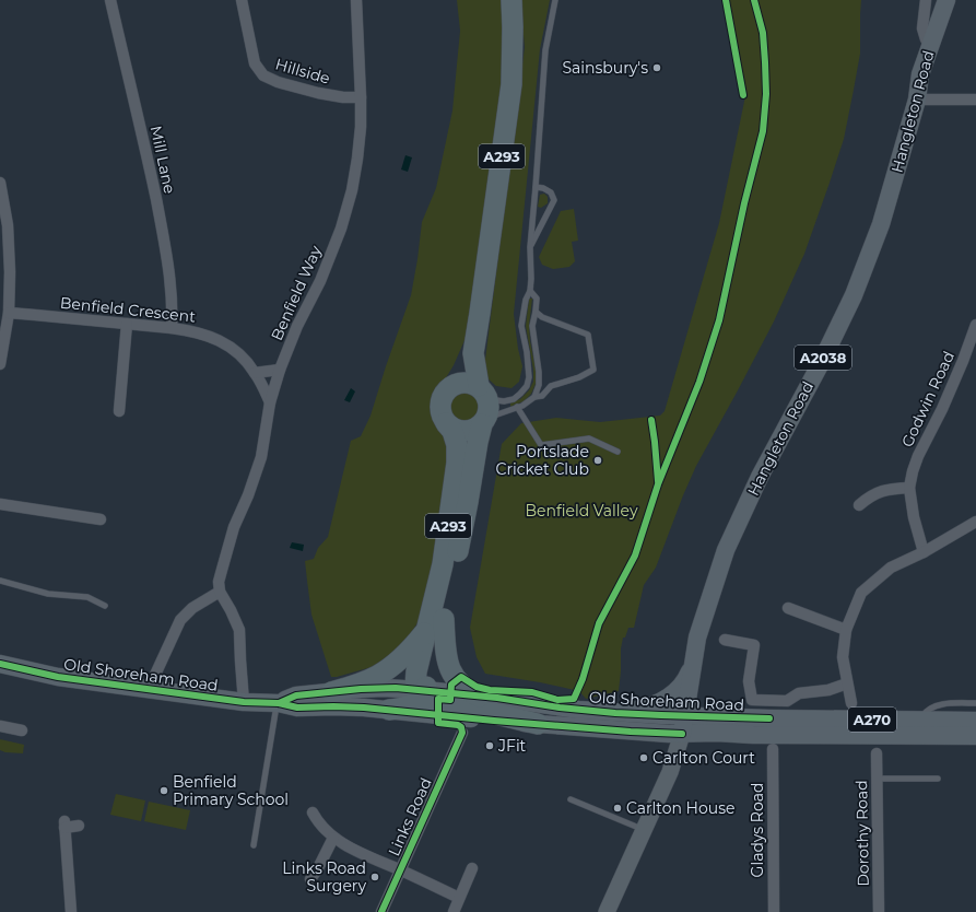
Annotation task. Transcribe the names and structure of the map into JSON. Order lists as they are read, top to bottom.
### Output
{
  "streets": {
    "highway": ["A293"],
    "main road": [
      "Hangleton Road",
      "A2038",
      "Old Shoreham Road",
      "A270"
    ],
    "street": [
      "Hillside",
      "Mill Lane",
      "Benfield Way",
      "Benfield Crescent",
      "Godwin Road",
      "Links Road",
      "Gladys Road",
      "Dorothy Road"
    ]
  },
  "crossings": [
    ["Hillside", "Benfield Way"],
    ["Hangleton Road", "Old Shoreham Road"],
    ["A293", "Old Shoreham Road"],
    ["Mill Lane", "Benfield Crescent"],
    ["Benfield Way", "Benfield Crescent"]
  ],
  "parks": ["Benfield Valley"],
  "places": [
    "Sainsbury's",
    "Portslade Cricket Club",
    "JFit",
    "Carlton Court",
    "Benfield Primary School",
    "Carlton House",
    "Links Road Surgery"
  ]
}
